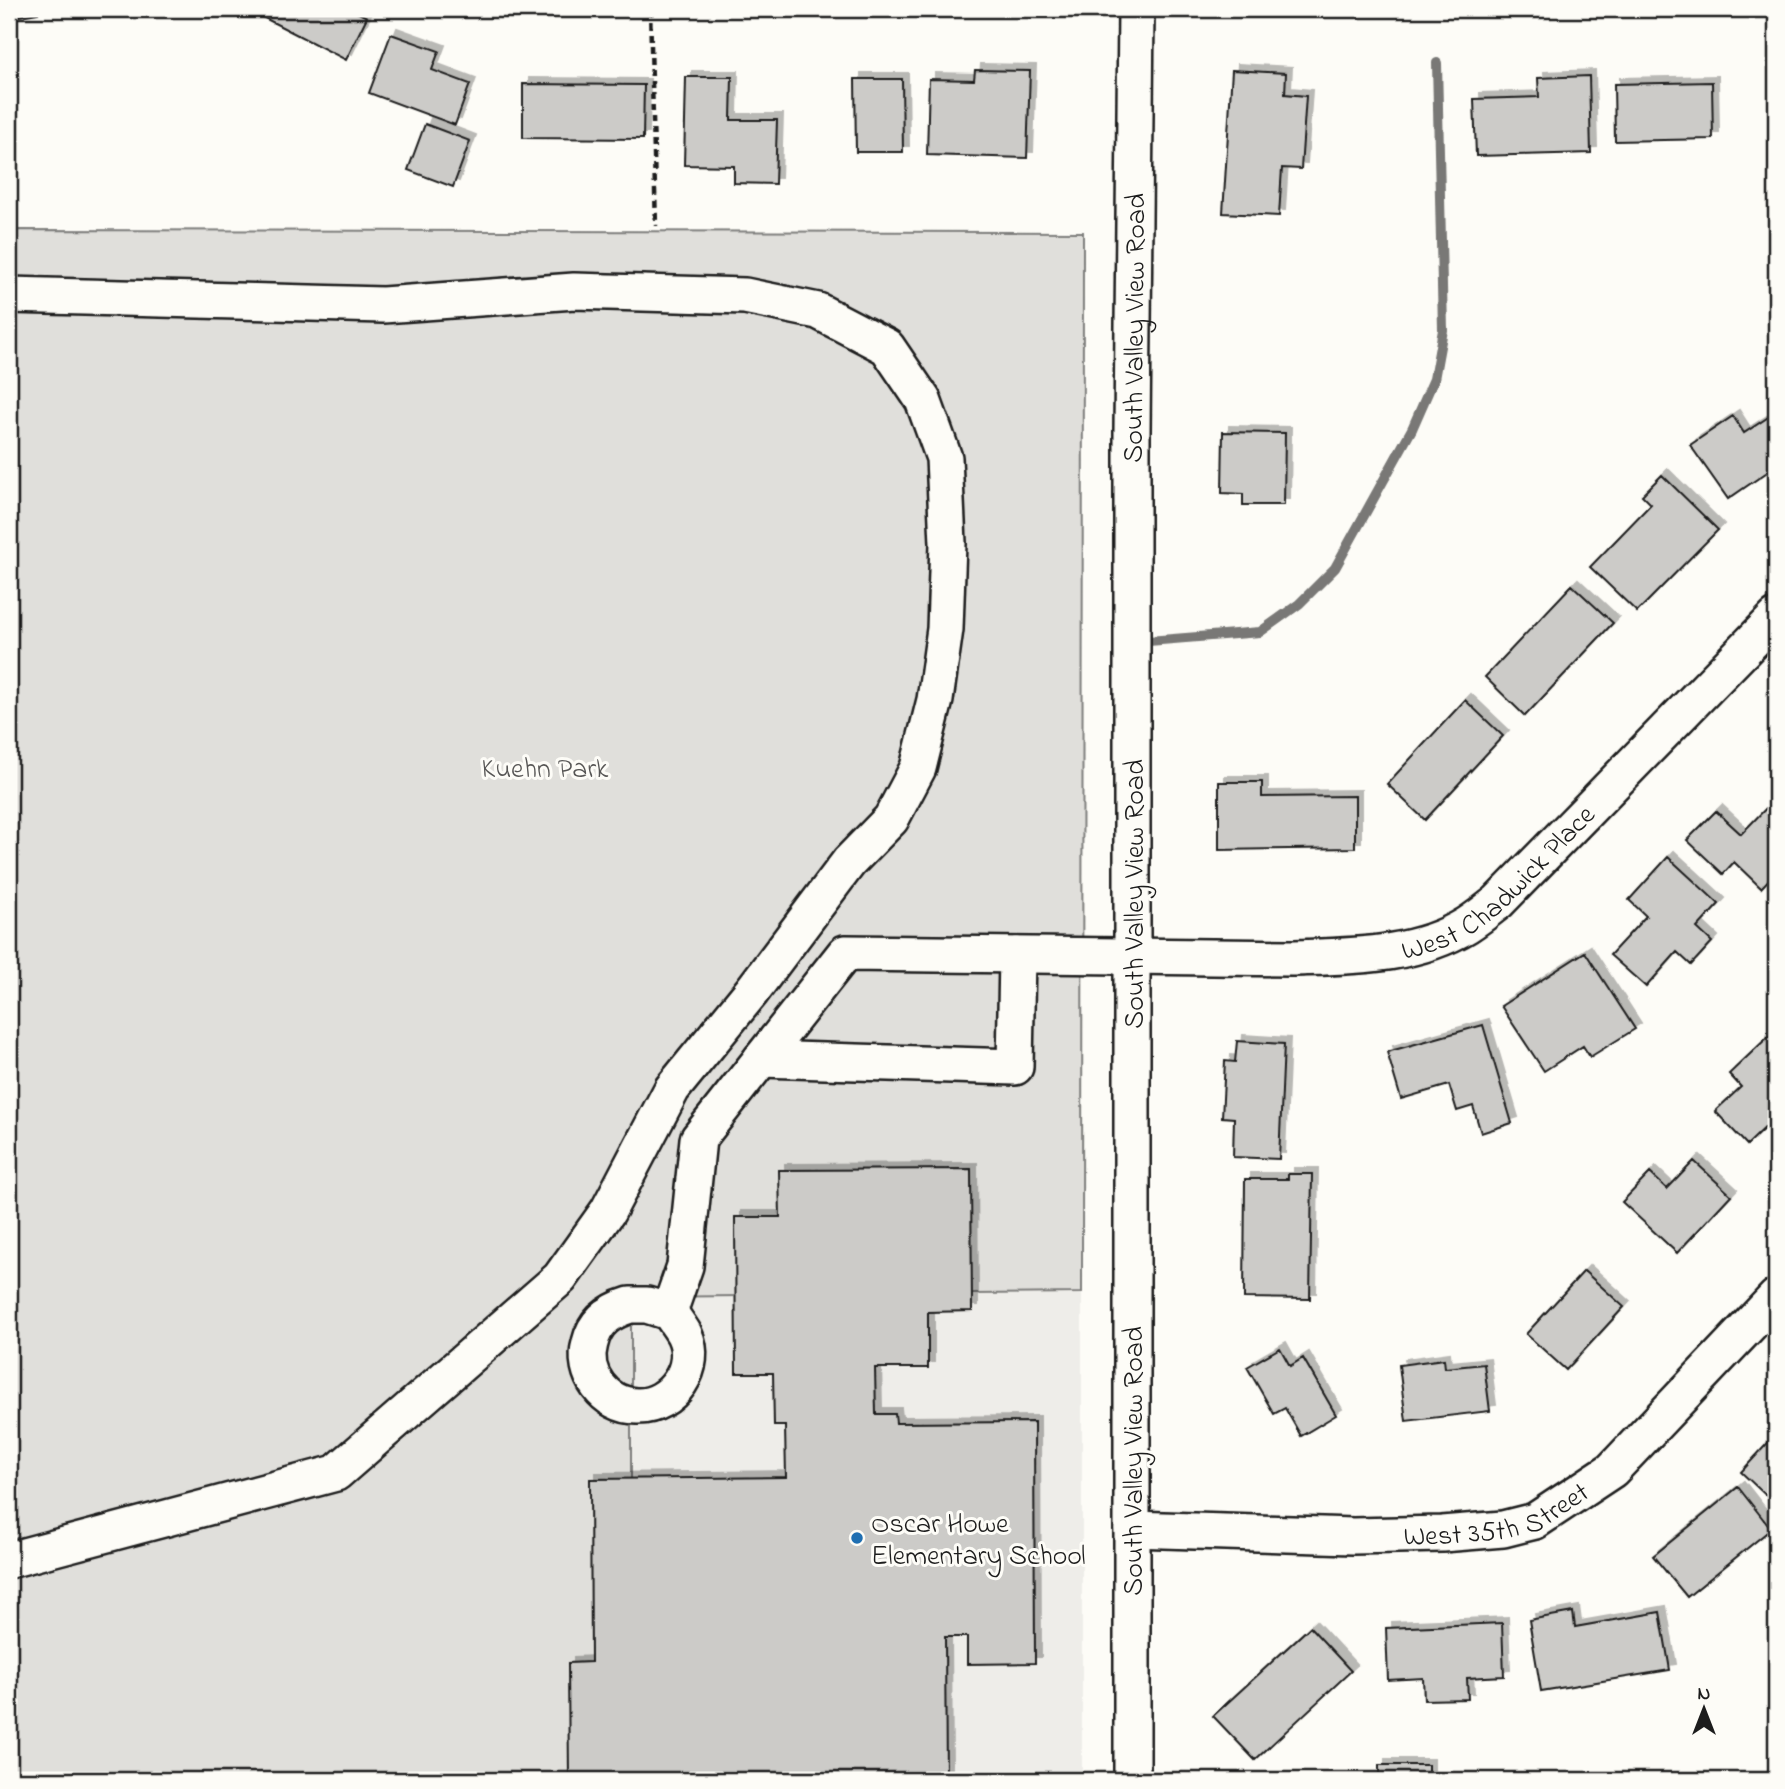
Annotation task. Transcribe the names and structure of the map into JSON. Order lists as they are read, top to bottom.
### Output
{
  "streets": {
    "street": ["South Valley View Road", "West Chadwick Place", "West 35th Street"]
  },
  "crossings": [
    ["South Valley View Road", "West Chadwick Place"],
    ["South Valley View Road", "West 35th Street"]
  ],
  "parks": ["Kuehn Park"],
  "places": ["Oscar Howe Elementary School"],
  "north": "top"
}
